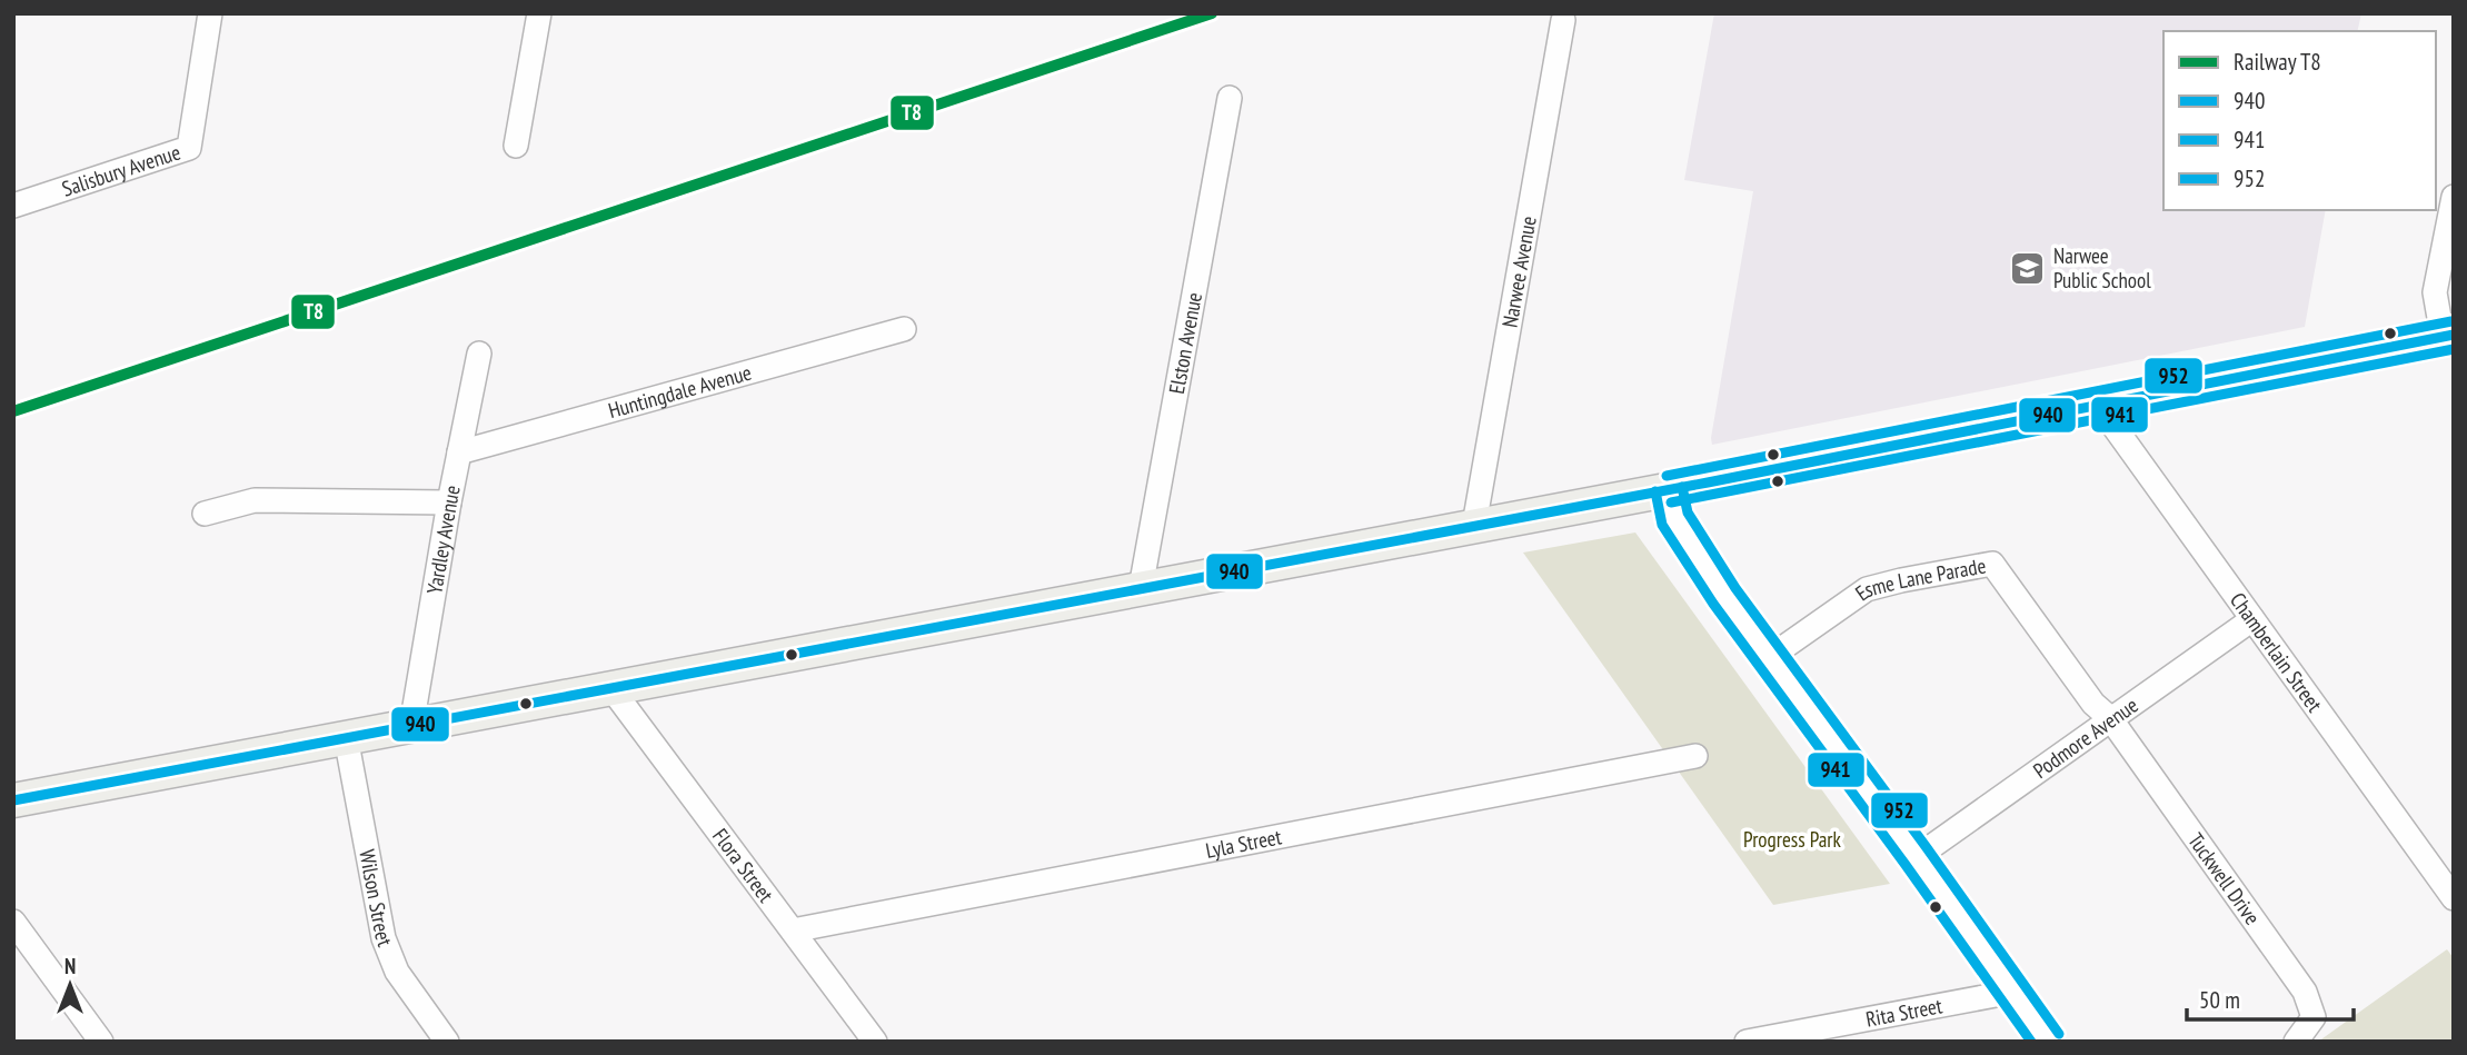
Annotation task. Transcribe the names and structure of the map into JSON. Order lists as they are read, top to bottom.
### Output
{
  "streets": {
    "street": [
      "Salisbury Avenue",
      "Narwee Avenue",
      "Elston Avenue",
      "Huntingdale Avenue",
      "Yardley Avenue",
      "Esme Lane Parade",
      "Chamberlain Street",
      "Podmore Avenue",
      "Lyla Street",
      "Flora Street",
      "Tuckwell Drive",
      "Wilson Street",
      "Rita Street"
    ]
  },
  "crossings": [
    ["Huntingdale Avenue", "Yardley Avenue"],
    ["Esme Lane Parade", "Podmore Avenue"],
    ["Esme Lane Parade", "Tuckwell Drive"],
    ["Chamberlain Street", "Podmore Avenue"],
    ["Podmore Avenue", "Tuckwell Drive"],
    ["Lyla Street", "Flora Street"]
  ],
  "parks": ["Progress Park"],
  "places": {
    "school or university": ["Narwee Public School"]
  },
  "lines": [
    "rail line T8",
    "transit line 952",
    "transit line 940",
    "transit line 941"
  ],
  "legend": [
    "Railway T8",
    "940",
    "941",
    "952"
  ],
  "scale_bar": "50 m",
  "north": "top"
}
